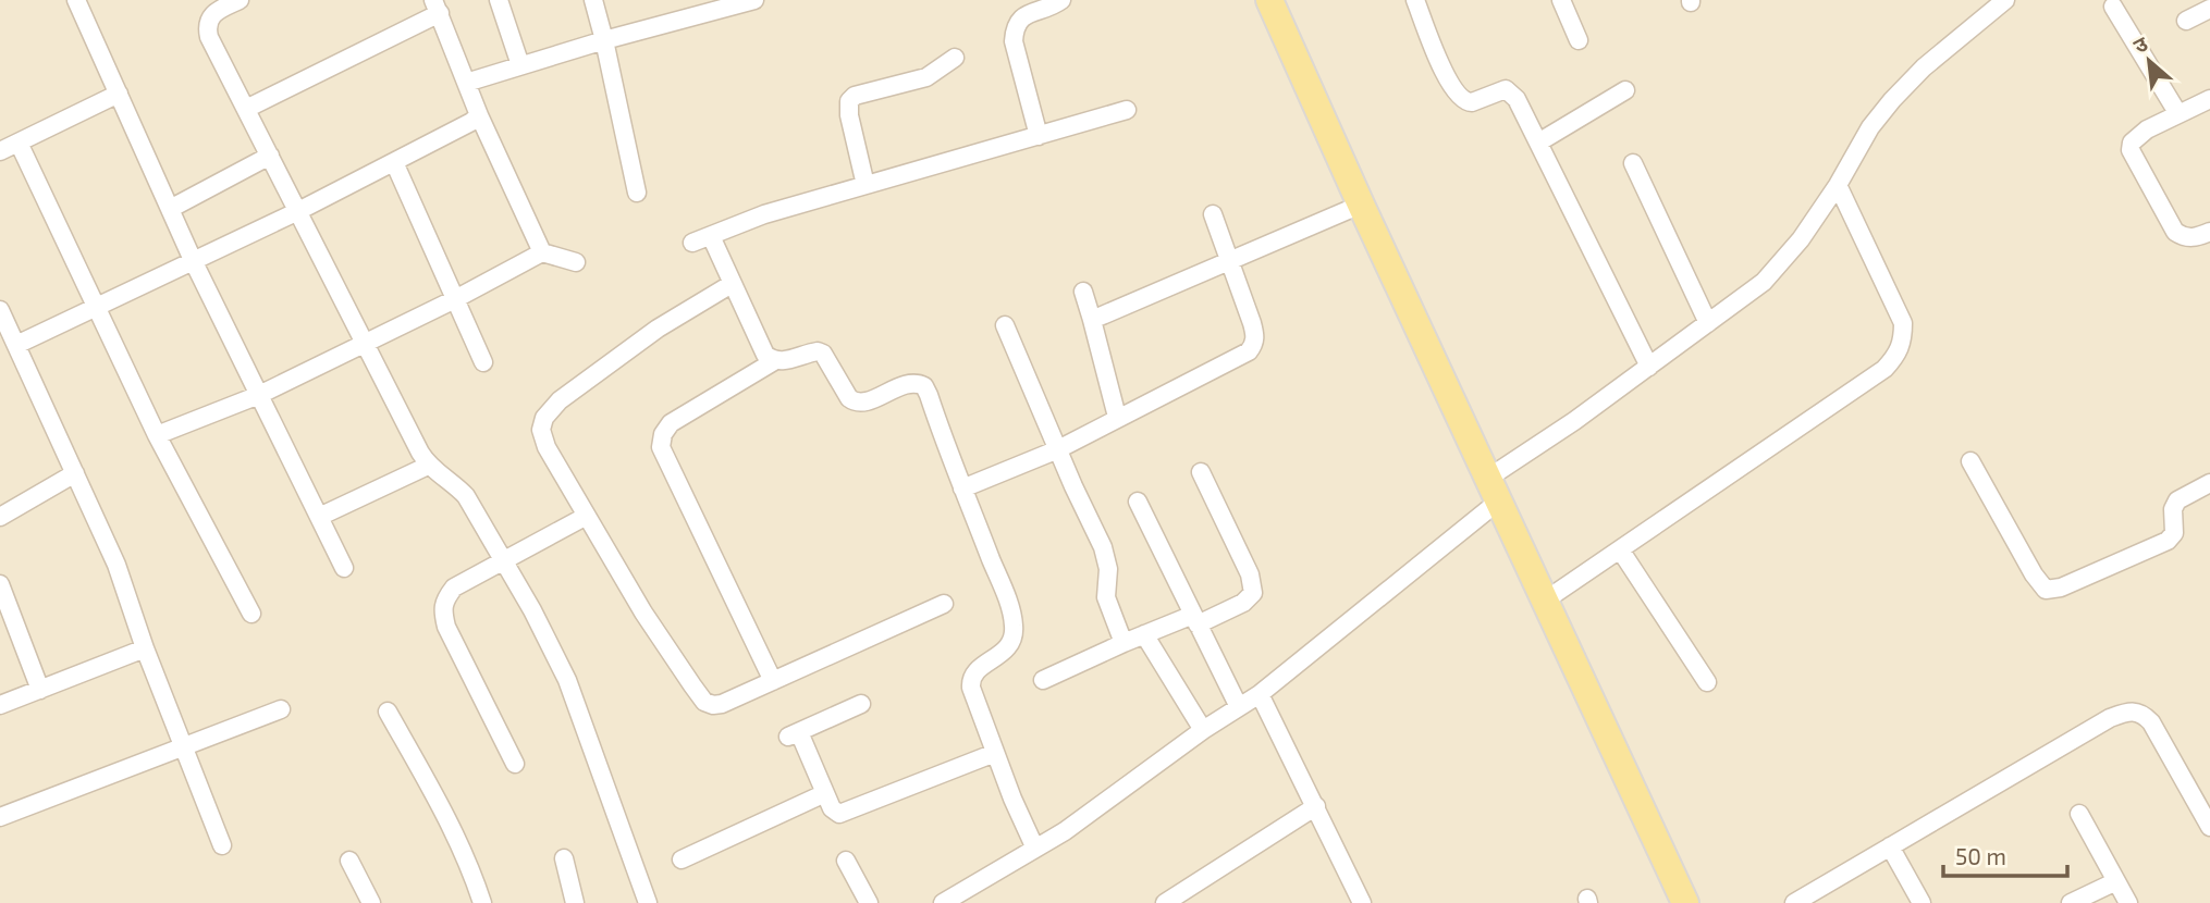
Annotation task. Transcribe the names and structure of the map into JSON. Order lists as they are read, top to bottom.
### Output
{
  "scale_bar": "50 m",
  "north": "top left"
}
